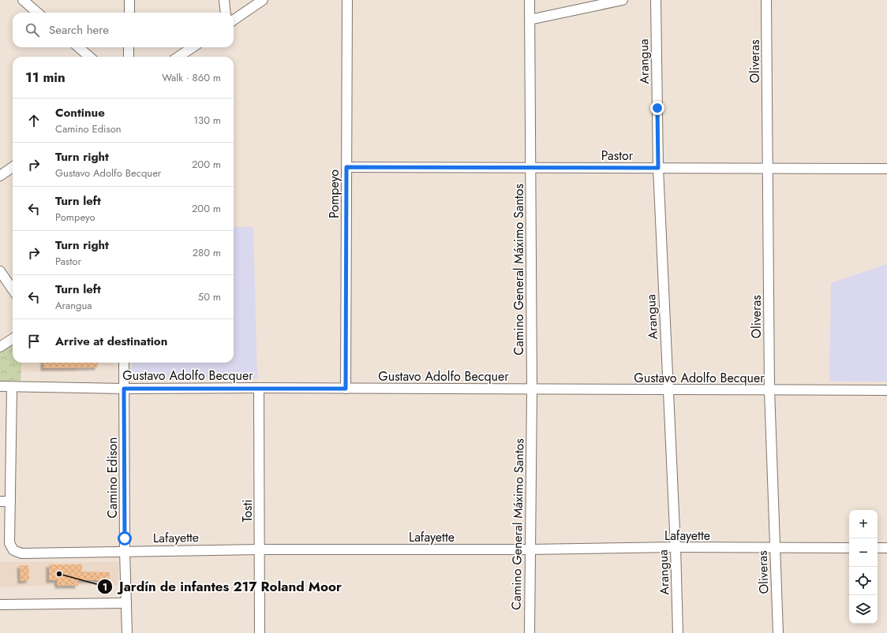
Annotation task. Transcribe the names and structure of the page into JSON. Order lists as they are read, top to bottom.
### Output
{
  "streets": {
    "street": [
      "Arangua",
      "Oliveras",
      "Pastor",
      "Pompeyo",
      "Camino General Máximo Santos",
      "Gustavo Adolfo Becquer",
      "Camino Edison",
      "Tosti",
      "Lafayette"
    ]
  },
  "crossings": [
    ["Arangua", "Pastor"],
    ["Arangua", "Gustavo Adolfo Becquer"],
    ["Arangua", "Lafayette"],
    ["Oliveras", "Pastor"],
    ["Oliveras", "Gustavo Adolfo Becquer"],
    ["Oliveras", "Lafayette"],
    ["Pastor", "Pompeyo"],
    ["Pastor", "Camino General Máximo Santos"],
    ["Pompeyo", "Gustavo Adolfo Becquer"],
    ["Camino General Máximo Santos", "Gustavo Adolfo Becquer"],
    ["Camino General Máximo Santos", "Lafayette"],
    ["Gustavo Adolfo Becquer", "Camino Edison"],
    ["Gustavo Adolfo Becquer", "Tosti"],
    ["Camino Edison", "Lafayette"],
    ["Tosti", "Lafayette"]
  ],
  "places": ["Jardín de infantes 217 Roland Moor"],
  "page": {
    "search": "Search here",
    "heading": ["11 min", "Walk · 860 m"],
    "list": [
      ["Continue", "Camino Edison", "130 m"],
      ["Turn right", "Gustavo Adolfo Becquer", "200 m"],
      ["Turn left", "Pompeyo", "200 m"],
      ["Turn right", "Pastor", "280 m"],
      ["Turn left", "Arangua", "50 m"],
      "Arrive at destination"
    ],
    "map_buttons": ["+", "−"]
  }
}
